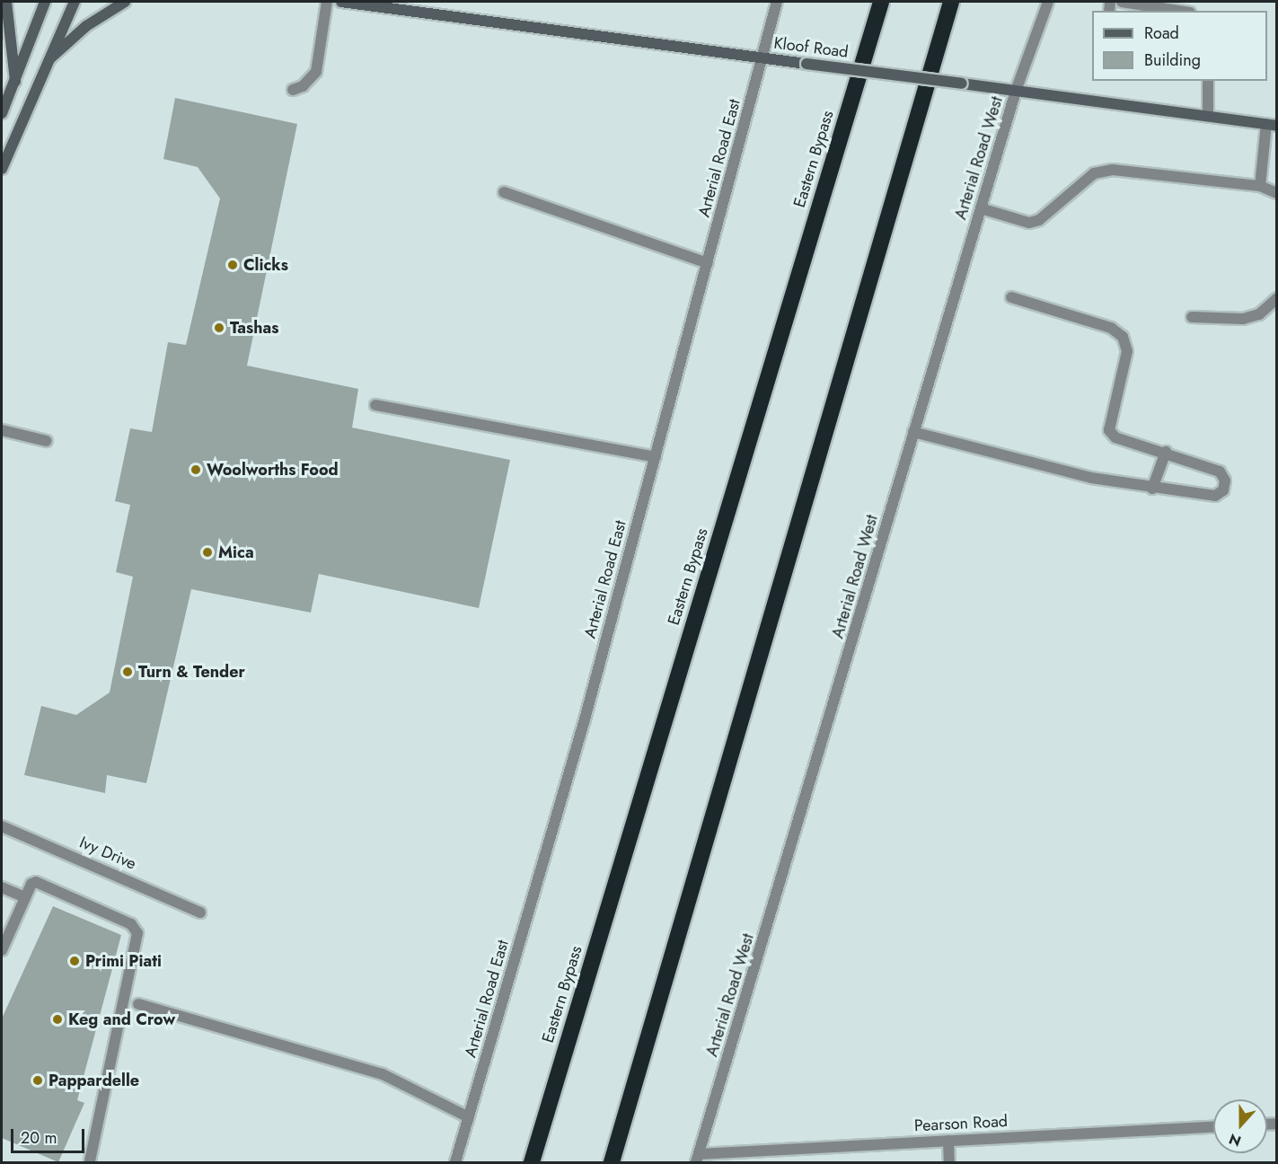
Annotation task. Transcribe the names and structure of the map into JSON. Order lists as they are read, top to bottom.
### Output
{
  "streets": {
    "highway": ["Eastern Bypass"],
    "main road": ["Kloof Road"],
    "street": [
      "Arterial Road East",
      "Arterial Road West",
      "Ivy Drive",
      "Pearson Road"
    ]
  },
  "crossings": [
    ["Kloof Road", "Arterial Road East"],
    ["Kloof Road", "Arterial Road West"],
    ["Arterial Road West", "Pearson Road"]
  ],
  "places": [
    "Clicks",
    "Tashas",
    "Woolworths Food",
    "Mica",
    "Turn & Tender",
    "Primi Piati",
    "Keg and Crow",
    "Pappardelle"
  ],
  "legend": ["Road", "Building"],
  "scale_bar": "20 m",
  "north": "bottom"
}
